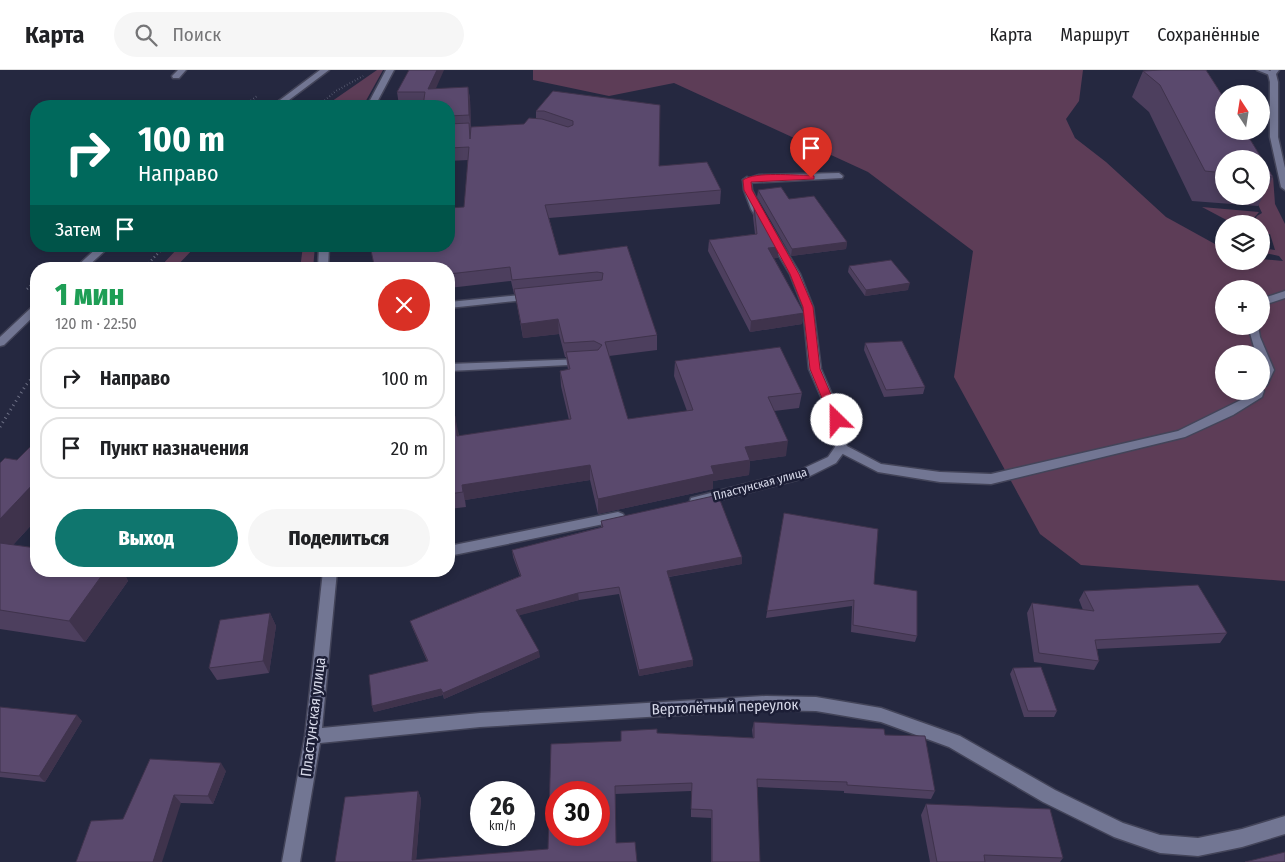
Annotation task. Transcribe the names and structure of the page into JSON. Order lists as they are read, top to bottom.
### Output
{
  "streets": {
    "street": ["Пластунская улица", "Вертолётный переулок"]
  },
  "crossings": [
    ["Пластунская улица", "Вертолётный переулок"]
  ],
  "north": "top",
  "page": {
    "header": "Карта",
    "search": "Поиск",
    "nav": ["Карта", "Маршрут", "Сохранённые"],
    "map_buttons": ["+", "−"],
    "turn": ["100 m", "Направо"],
    "then": "Затем",
    "heading": ["1 мин", "120 m · 22:50"],
    "list": [
      {
        "name": "Направо",
        "value": "100 m"
      },
      {
        "name": "Пункт назначения",
        "value": "20 m"
      }
    ],
    "buttons": ["Выход", "Поделиться"],
    "speed": "26 km/h",
    "limit": "30"
  }
}
